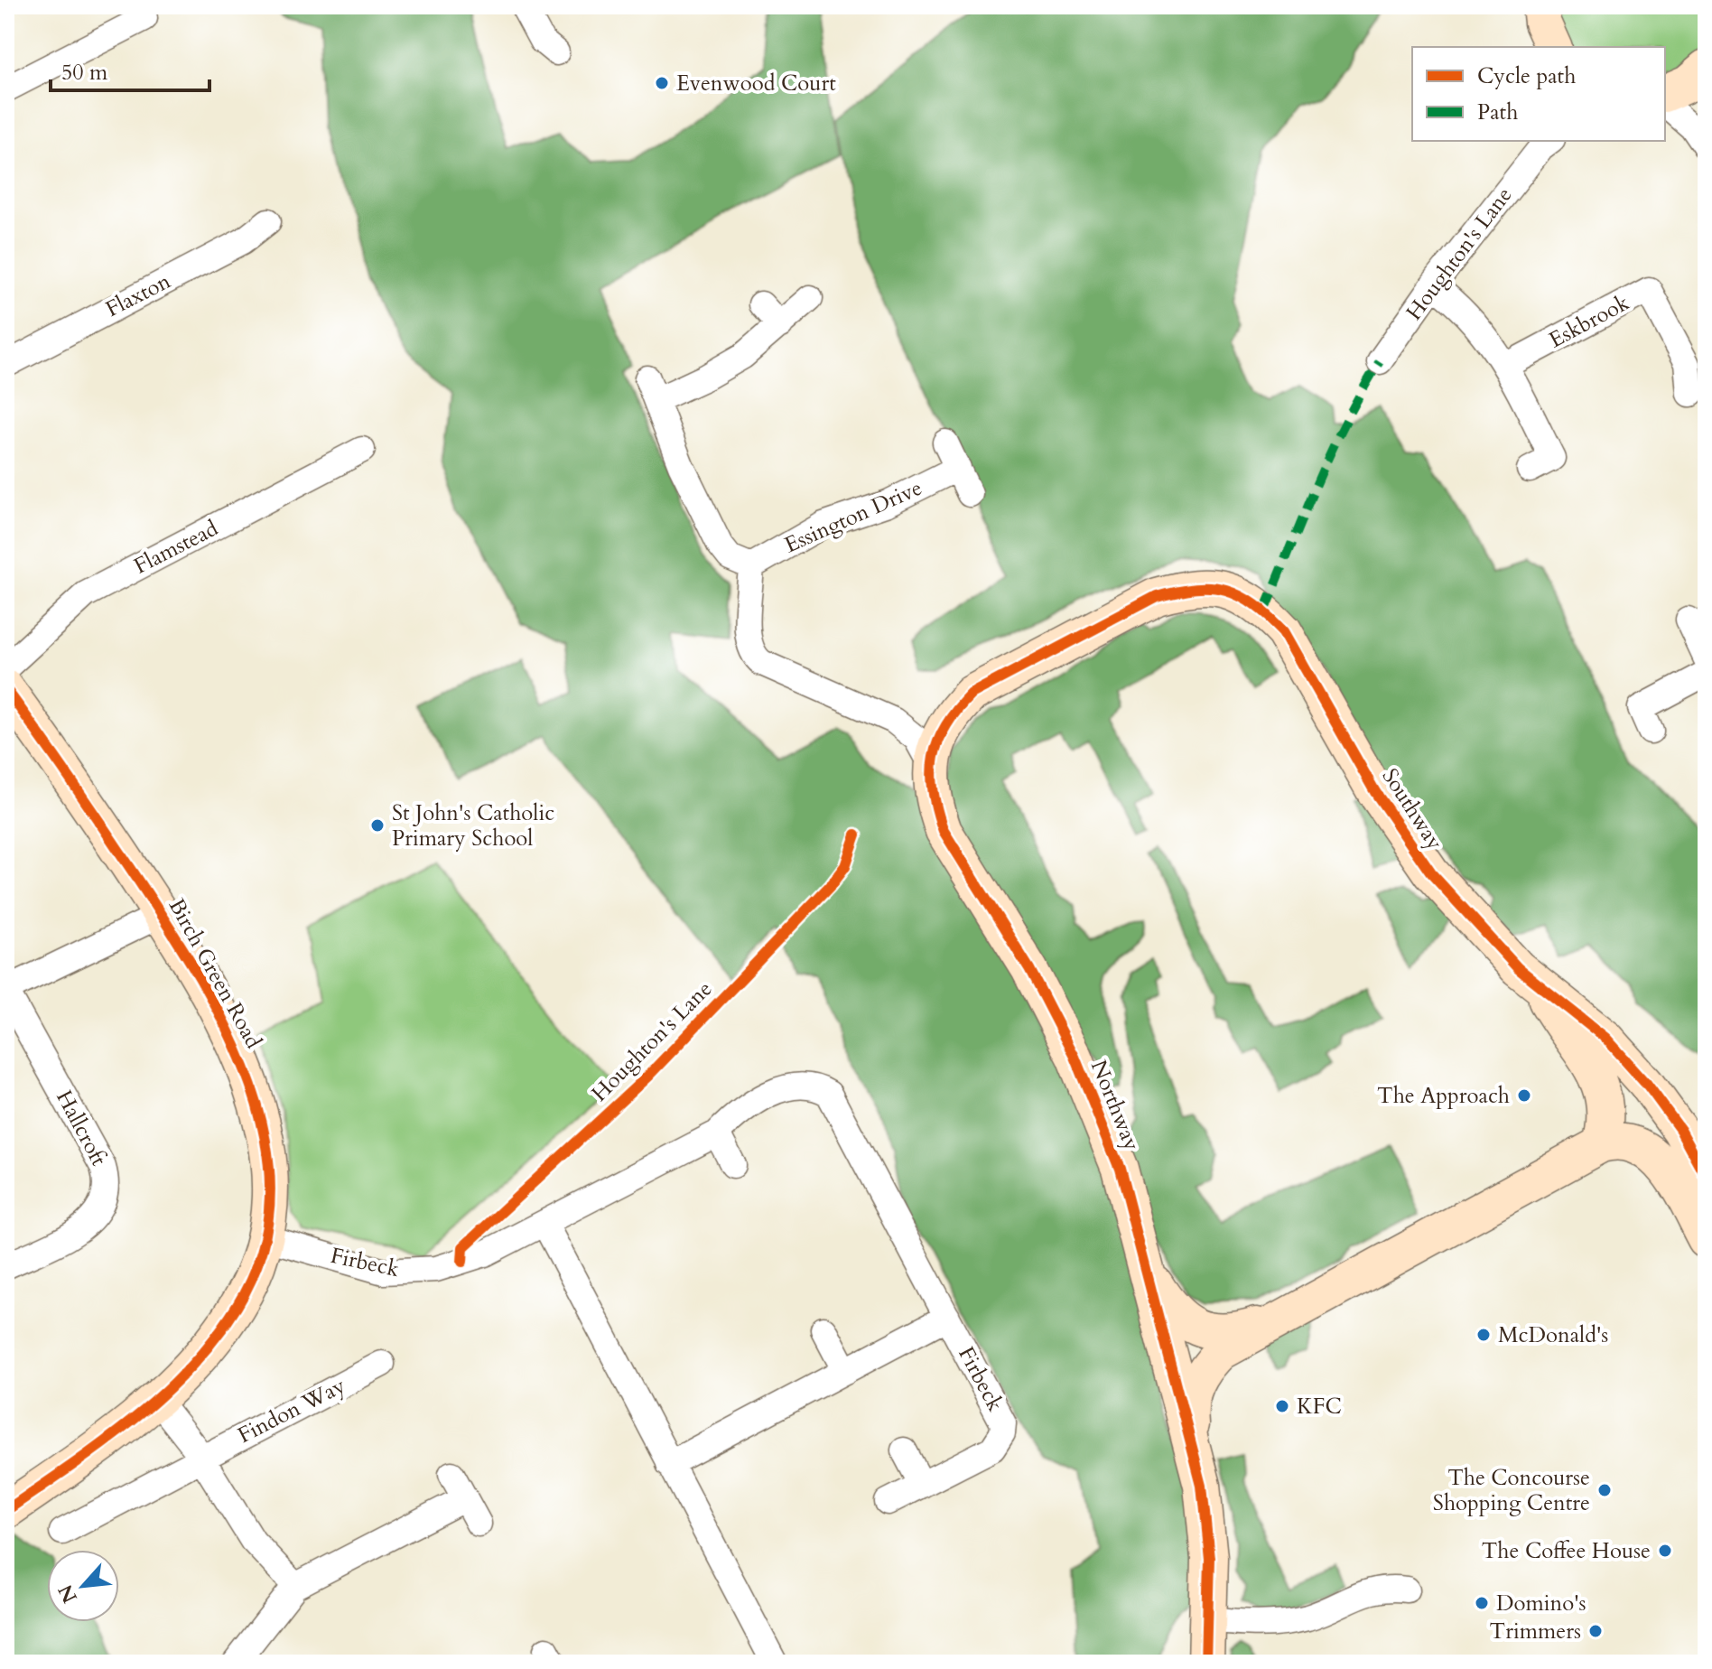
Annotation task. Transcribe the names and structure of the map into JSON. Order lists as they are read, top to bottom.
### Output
{
  "streets": {
    "street": [
      "Houghton's Lane",
      "Flaxton",
      "Eskbrook",
      "Essington Drive",
      "Flamstead",
      "Southway",
      "Birch Green Road",
      "Northway",
      "Hallcroft",
      "Firbeck",
      "Findon Way"
    ]
  },
  "crossings": [
    ["Southway", "Northway"],
    ["Birch Green Road", "Hallcroft"],
    ["Birch Green Road", "Firbeck"]
  ],
  "places": [
    "Evenwood Court",
    "St John's Catholic Primary School",
    "The Approach",
    "McDonald's",
    "KFC",
    "The Concourse Shopping Centre",
    "The Coffee House",
    "Domino's",
    "Trimmers"
  ],
  "legend": ["Cycle path", "Path"],
  "scale_bar": "50 m",
  "north": "bottom left"
}
